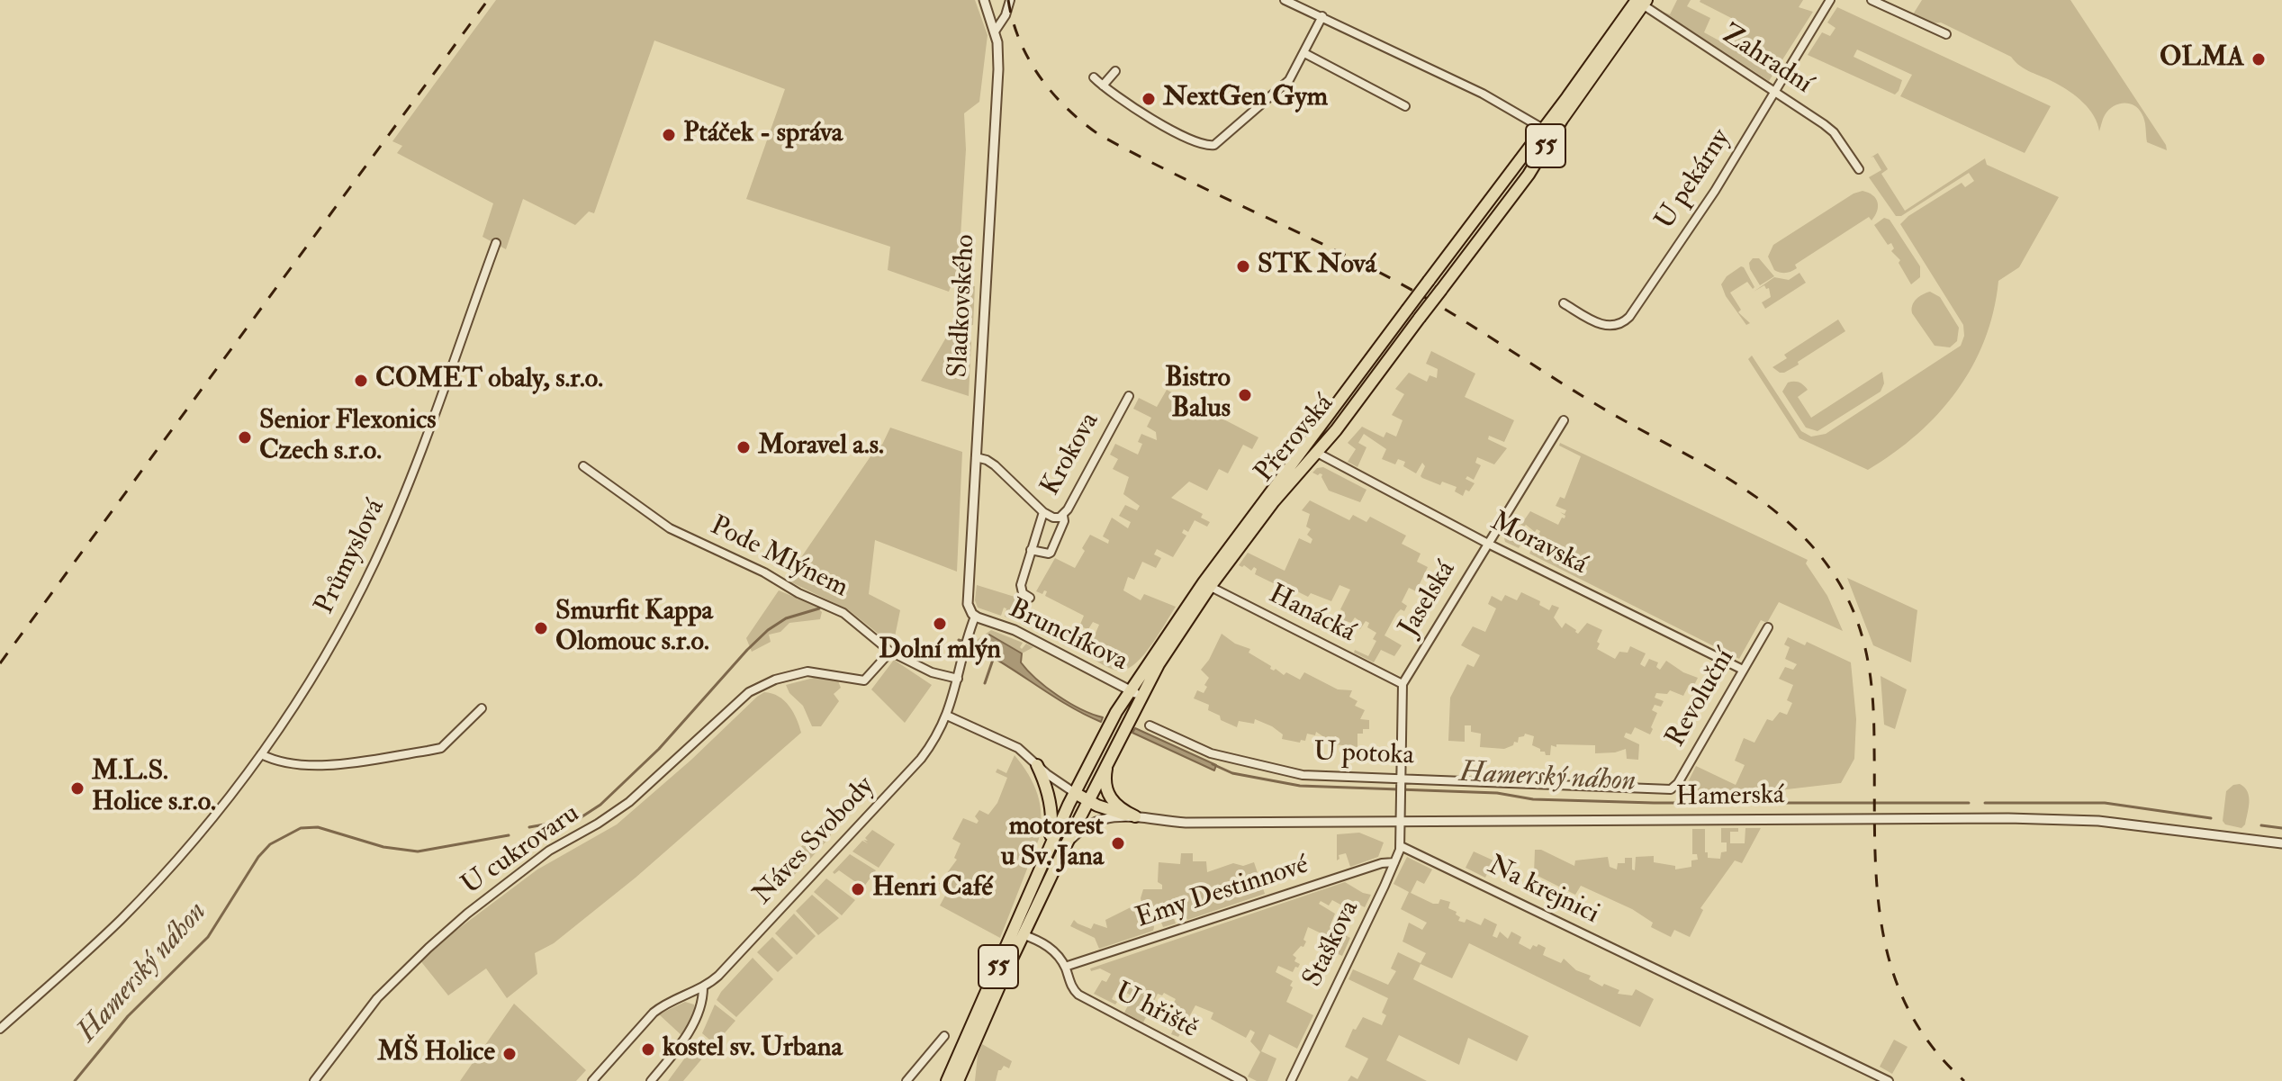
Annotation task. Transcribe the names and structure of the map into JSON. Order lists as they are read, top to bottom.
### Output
{
  "streets": {
    "main road": ["55", "Přerovská"],
    "street": [
      "Zahradní",
      "U pekárny",
      "Sladkovského",
      "Krokova",
      "Moravská",
      "Průmyslová",
      "Pode Mlýnem",
      "Jaselská",
      "Hanácká",
      "Brunclíkova",
      "Revoluční",
      "U potoka",
      "Hamerská",
      "Náves Svobody",
      "U cukrovaru",
      "Na krejnici",
      "Emy Destinnové",
      "Staškova",
      "U hřiště"
    ]
  },
  "crossings": [
    ["Zahradní", "U pekárny"],
    ["Zahradní", "Přerovská"],
    ["Sladkovského", "Krokova"],
    ["Sladkovského", "Brunclíkova"],
    ["Sladkovského", "Náves Svobody"],
    ["Přerovská", "Moravská"],
    ["Přerovská", "Hanácká"],
    ["Přerovská", "Brunclíkova"],
    ["Přerovská", "Hamerská"],
    ["Moravská", "Jaselská"],
    ["Moravská", "Revoluční"],
    ["Pode Mlýnem", "Náves Svobody"],
    ["Pode Mlýnem", "U cukrovaru"],
    ["Jaselská", "Hanácká"],
    ["Brunclíkova", "Náves Svobody"],
    ["Revoluční", "U potoka"],
    ["Hamerská", "Staškova"],
    ["Na krejnici", "Staškova"],
    ["Emy Destinnové", "Staškova"],
    ["Emy Destinnové", "U hřiště"]
  ],
  "water": ["Hamerský náhon"],
  "places": [
    "OLMA",
    "NextGen Gym",
    "Ptáček - správa",
    "STK Nová",
    "COMET obaly, s.r.o.",
    "Bistro Balus",
    "Senior Flexonics Czech s.r.o.",
    "Moravel a.s.",
    "Dolní mlýn",
    "Smurfit Kappa Olomouc s.r.o.",
    "M.L.S. Holice s.r.o.",
    "motorest u Sv. Jana",
    "Henri Café",
    "kostel sv. Urbana",
    "MŠ Holice"
  ]
}
